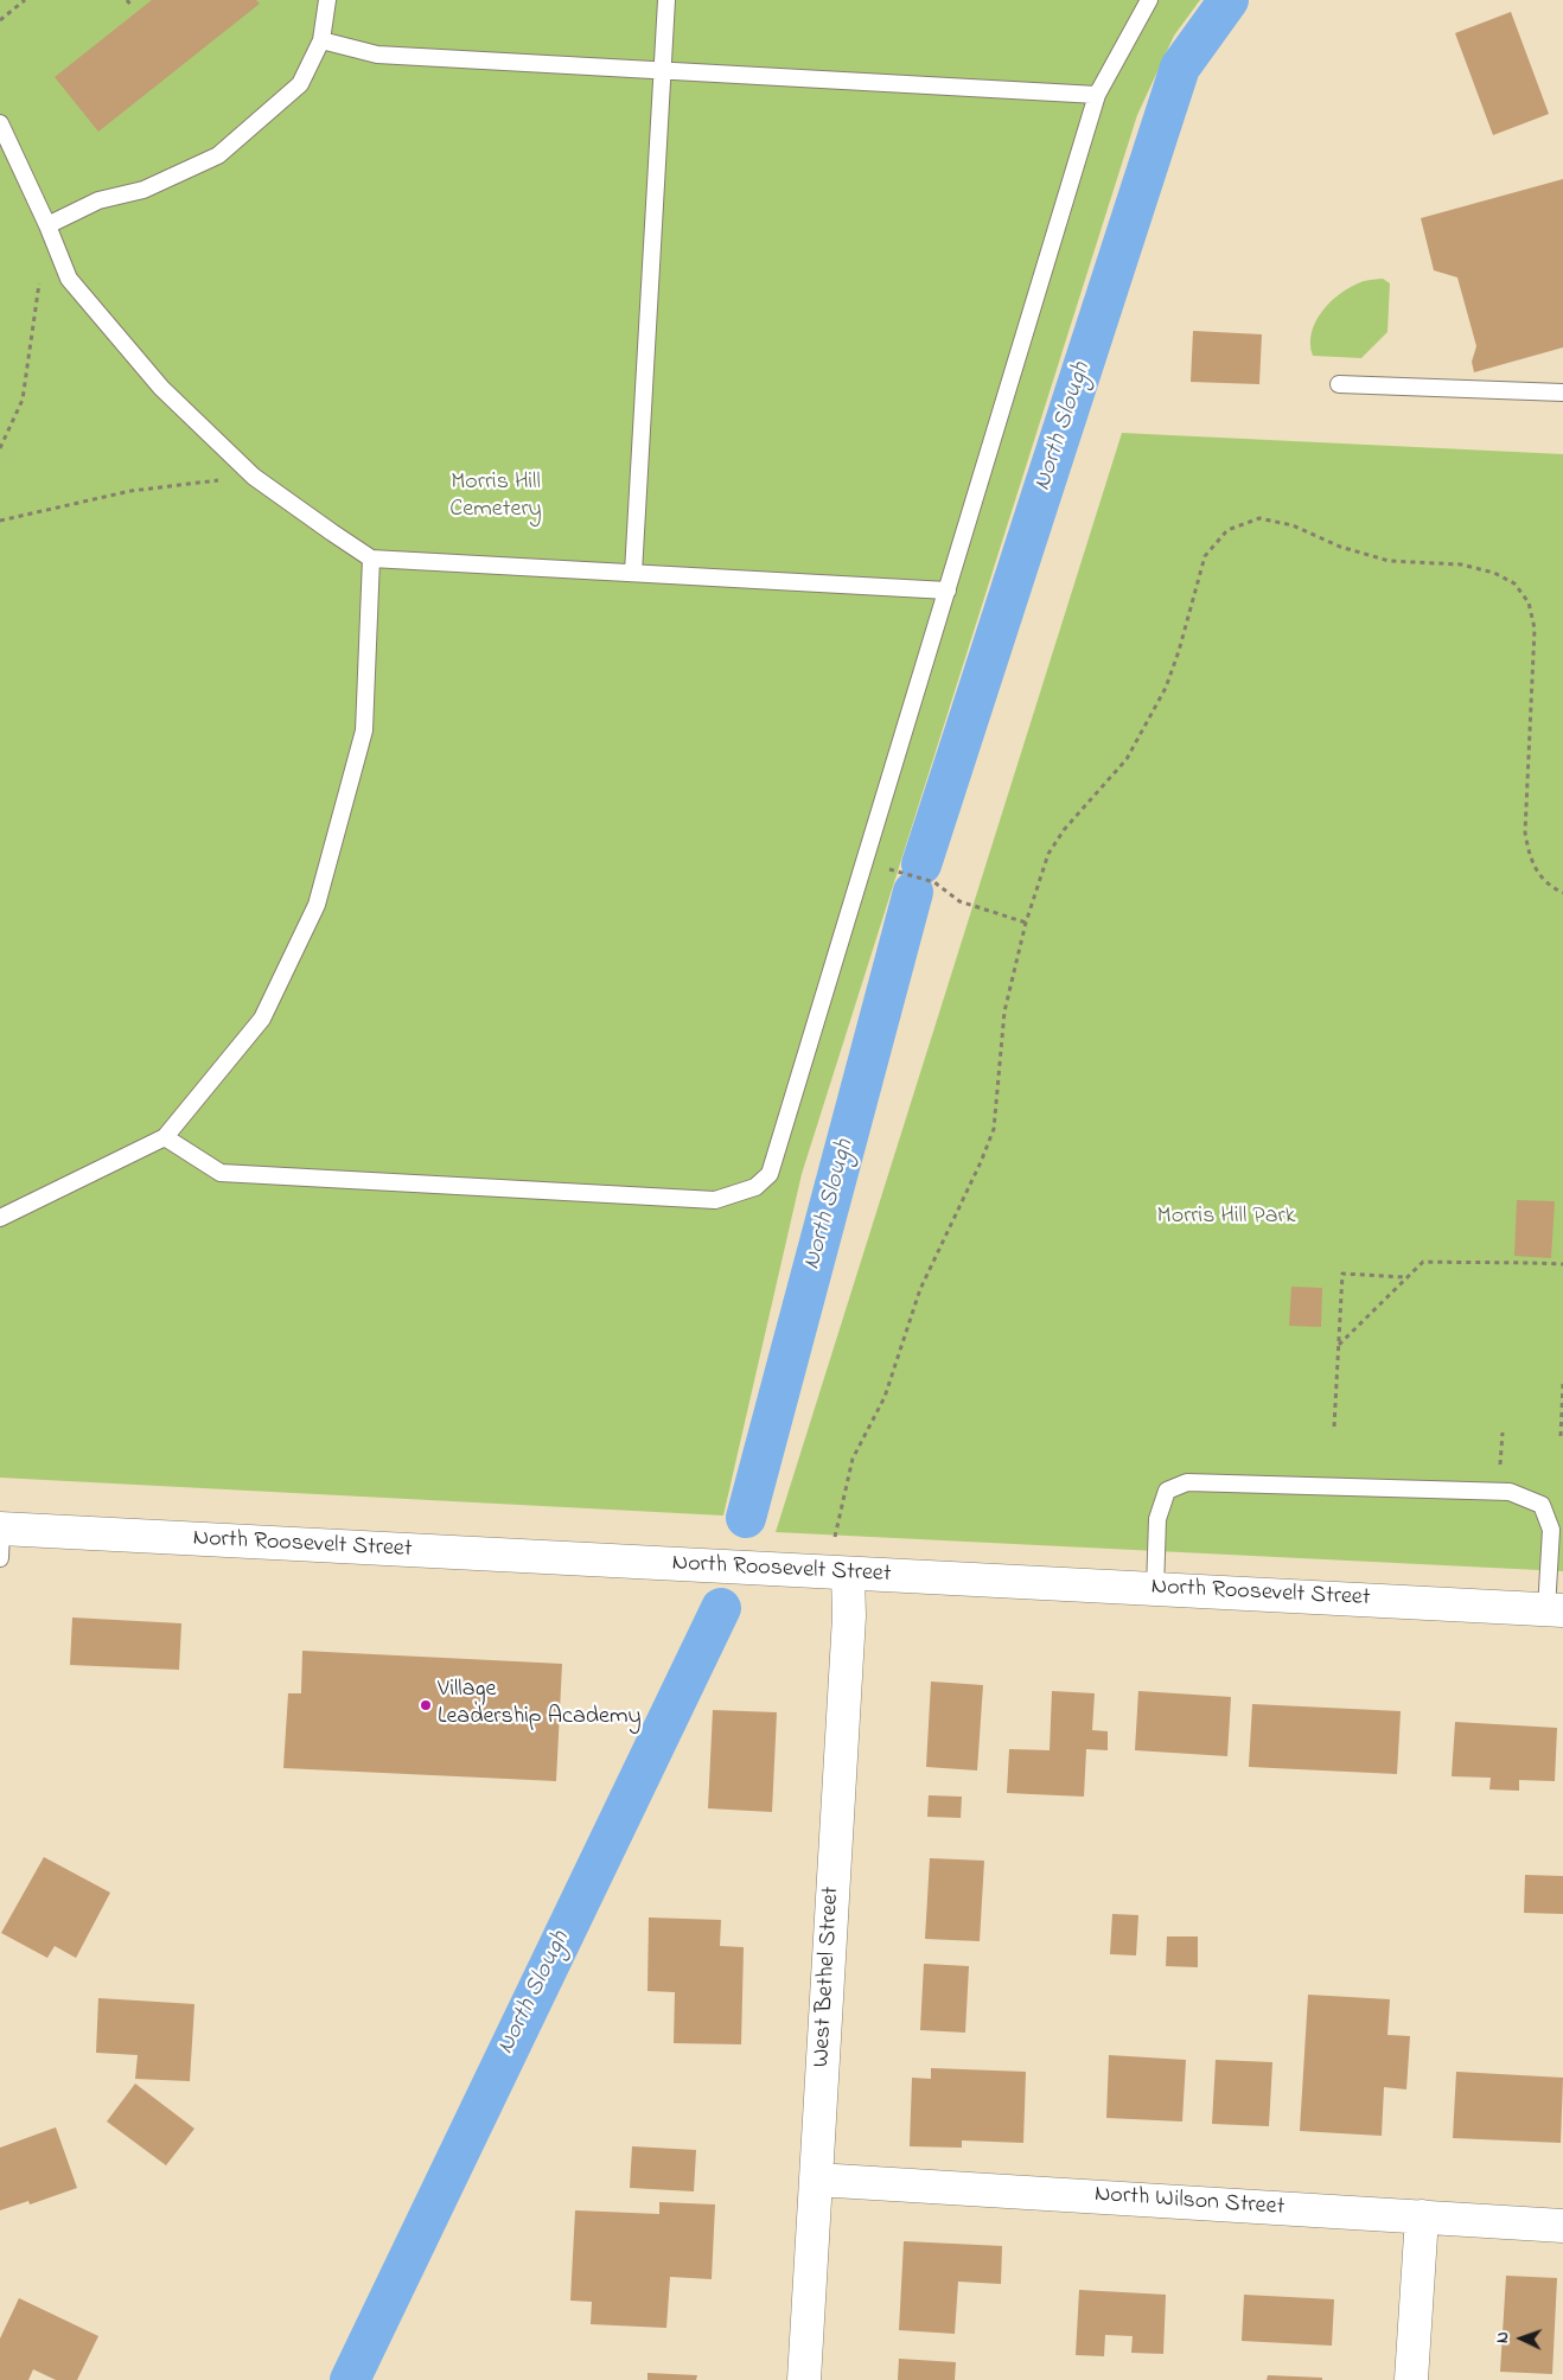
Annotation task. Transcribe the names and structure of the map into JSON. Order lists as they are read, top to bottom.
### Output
{
  "streets": {
    "street": ["North Roosevelt Street", "West Bethel Street", "North Wilson Street"]
  },
  "crossings": [
    ["North Roosevelt Street", "West Bethel Street"],
    ["West Bethel Street", "North Wilson Street"]
  ],
  "water": ["North Slough"],
  "parks": ["Morris Hill Cemetery", "Morris Hill Park"],
  "places": ["Village Leadership Academy"],
  "north": "left"
}
